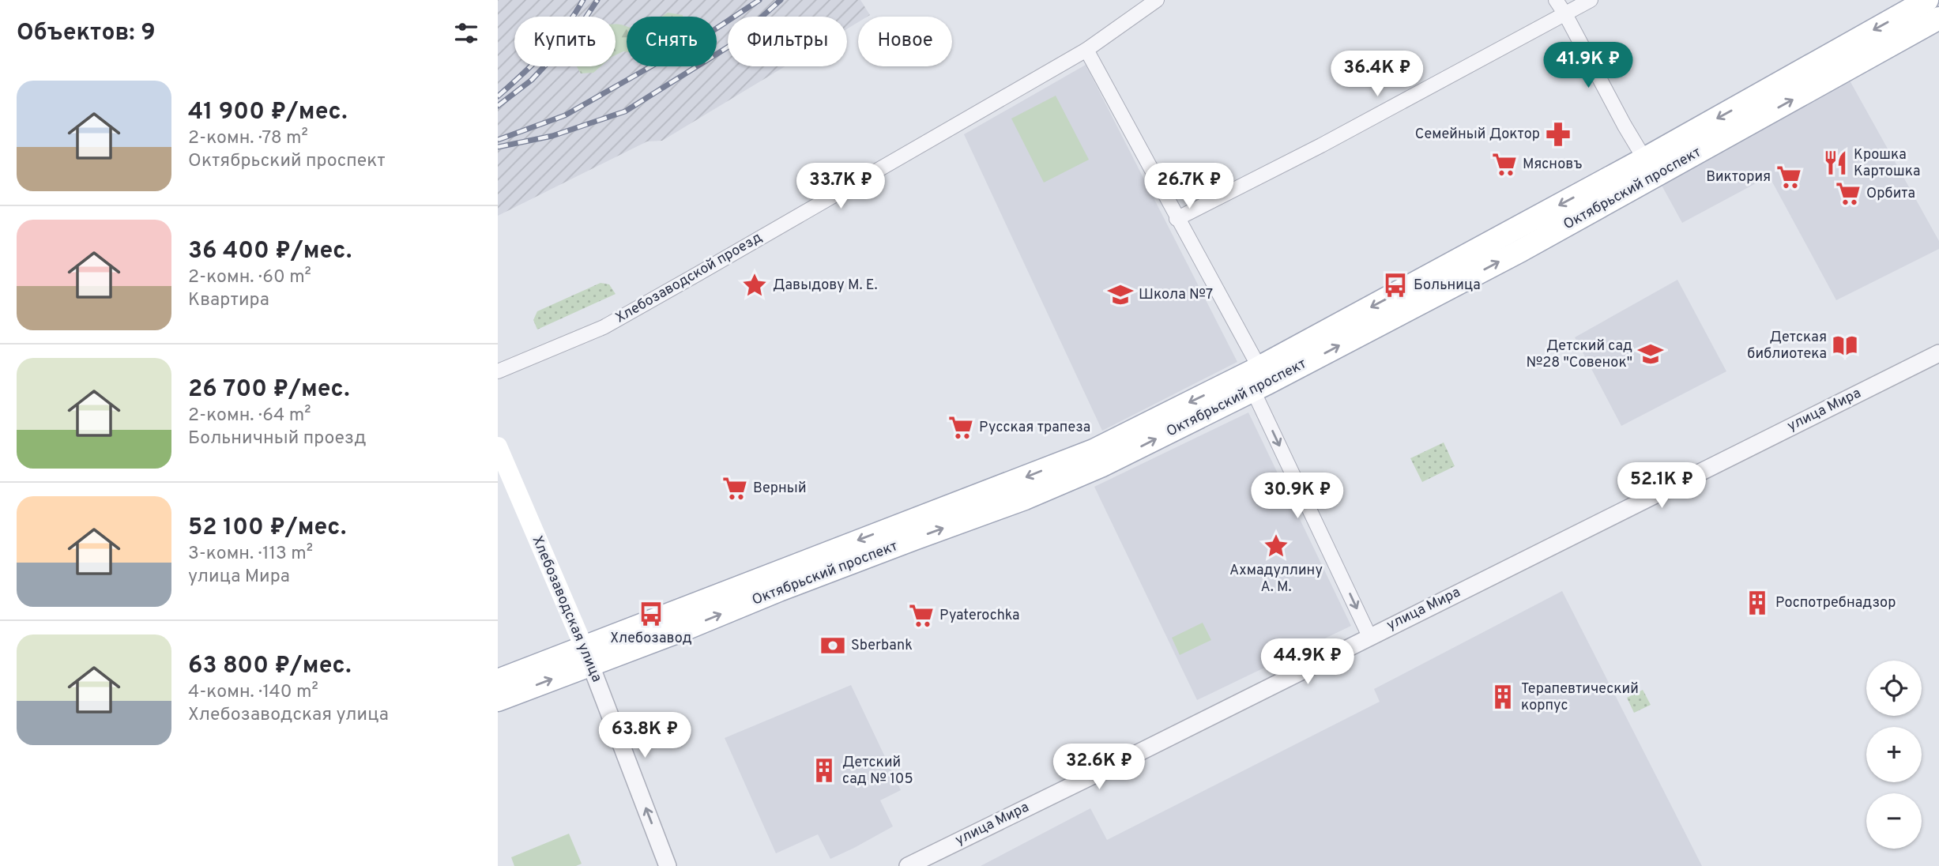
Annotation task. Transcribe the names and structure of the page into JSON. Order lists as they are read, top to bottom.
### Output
{
  "streets": {
    "main road": ["Октябрьский проспект", "Хлебозаводская улица"],
    "street": ["Хлебозаводской проезд", "улица Мира"]
  },
  "crossings": [
    ["Октябрьский проспект", "Хлебозаводская улица"]
  ],
  "one_way": ["Хлебозаводская улица"],
  "places": {
    "pharmacy": ["Семейный Доктор"],
    "restaurant": ["Крошка Картошка"],
    "supermarket": [
      "Мясновъ",
      "Виктория",
      "Орбита",
      "Русская трапеза",
      "Верный",
      "Pyaterochka"
    ],
    "place": ["Давыдову М. Е.", "Ахмадуллину А. М."],
    "bus stop": ["Больница", "Хлебозавод"],
    "school or university": ["Школа №7", "Детский сад №28 \"Совенок\""],
    "library": ["Детская библиотека"],
    "building": ["Роспотребнадзор", "Терапевтический корпус", "Детский сад № 105"],
    "bank": ["Sberbank"]
  },
  "page": {
    "heading": "Объектов: 9",
    "chip": [
      "Купить",
      "Снять",
      "Фильтры",
      "Новое"
    ],
    "price": [
      "41.9K ₽",
      "36.4K ₽",
      "33.7K ₽",
      "26.7K ₽",
      "52.1K ₽",
      "30.9K ₽",
      "44.9K ₽",
      "63.8K ₽",
      "32.6K ₽"
    ],
    "list": [
      {
        "name": "41 900 ₽/мес.",
        "note": "2-комн. · 78 m² · Октябрьский проспект"
      },
      {
        "name": "36 400 ₽/мес.",
        "note": "2-комн. · 60 m² · Квартира"
      },
      {
        "name": "26 700 ₽/мес.",
        "note": "2-комн. · 64 m² · Больничный проезд"
      },
      {
        "name": "52 100 ₽/мес.",
        "note": "3-комн. · 113 m² · улица Мира"
      },
      {
        "name": "63 800 ₽/мес.",
        "note": "4-комн. · 140 m² · Хлебозаводская улица"
      }
    ],
    "map_buttons": ["+", "−"]
  }
}
